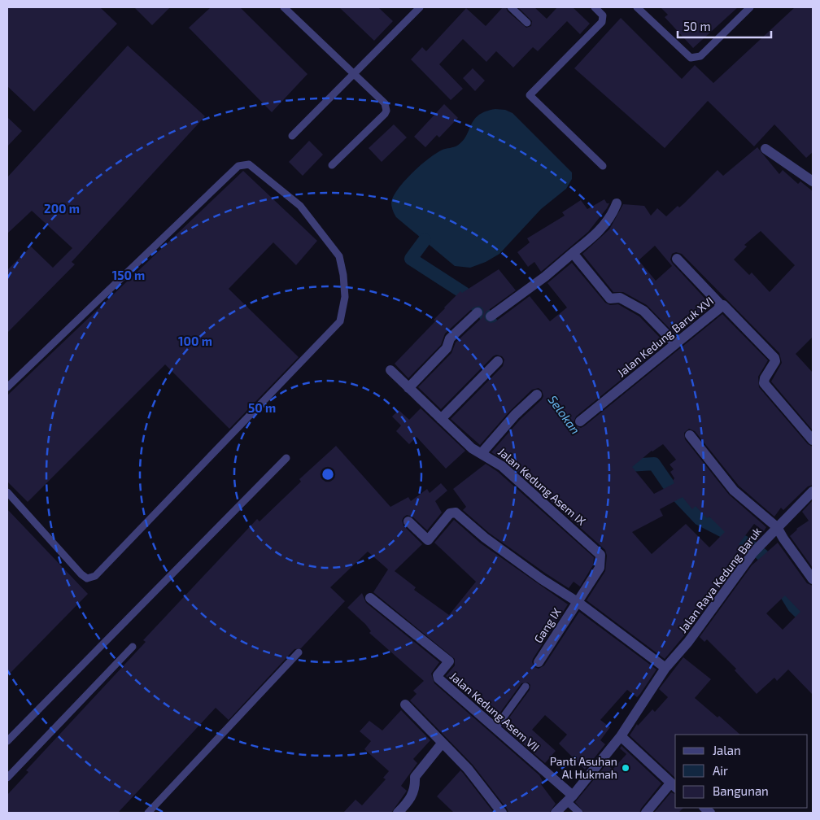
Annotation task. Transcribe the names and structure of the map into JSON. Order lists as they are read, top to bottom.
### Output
{
  "streets": {
    "street": [
      "Jalan Kedung Baruk XVI",
      "Jalan Kedung Asem IX",
      "Jalan Raya Kedung Baruk",
      "Gang IX",
      "Jalan Kedung Asem VII"
    ]
  },
  "crossings": [
    ["Jalan Kedung Asem IX", "Gang IX"],
    ["Jalan Raya Kedung Baruk", "Jalan Kedung Asem VII"]
  ],
  "water": ["Selokan"],
  "places": ["Panti Asuhan Al Hukmah"],
  "legend": ["Jalan", "Air", "Bangunan"],
  "scale_bar": "50 m",
  "rings": [
    "200 m",
    "150 m",
    "100 m",
    "50 m"
  ]
}
